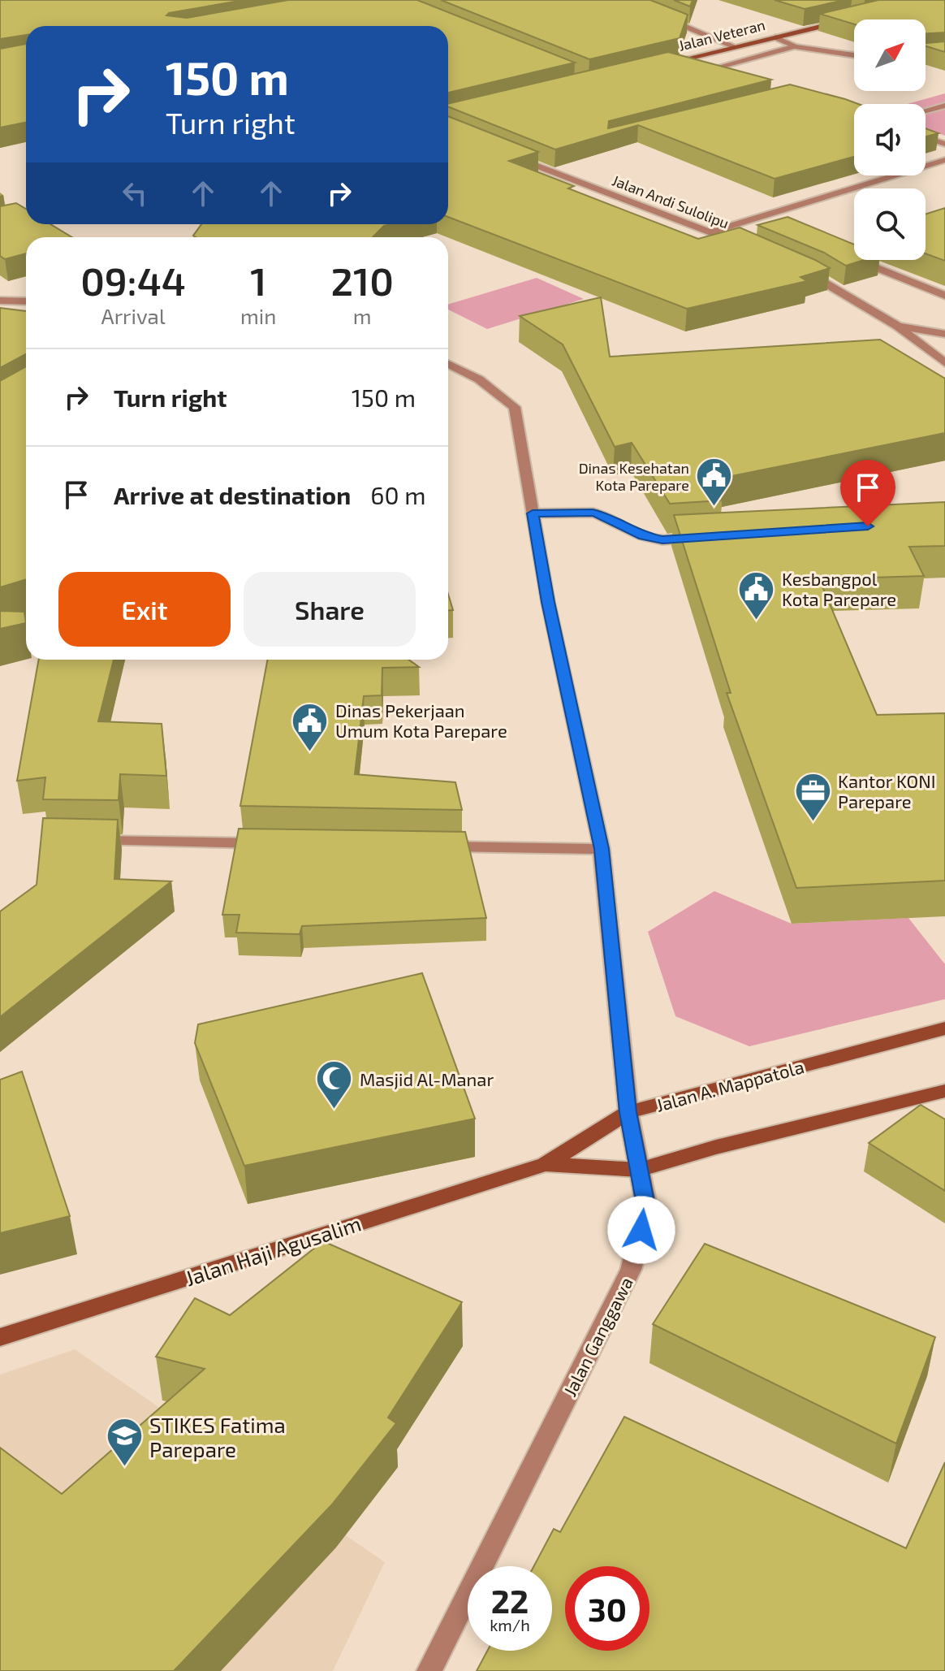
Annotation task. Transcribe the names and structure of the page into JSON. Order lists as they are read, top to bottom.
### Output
{
  "streets": {
    "street": [
      "Jalan Veteran",
      "Jalan Andi Sulolipu",
      "Jalan A. Mappatola",
      "Jalan Haji Agusalim",
      "Jalan Ganggawa"
    ]
  },
  "crossings": [
    ["Jalan A. Mappatola", "Jalan Haji Agusalim"],
    ["Jalan A. Mappatola", "Jalan Ganggawa"]
  ],
  "places": {
    "public building": ["Dinas Kesehatan Kota Parepare", "Kesbangpol Kota Parepare", "Dinas Pekerjaan Umum Kota Parepare"],
    "office": ["Kantor KONI Parepare"],
    "mosque": ["Masjid Al-Manar"],
    "school or university": ["STIKES Fatima Parepare"]
  },
  "north": "top right",
  "page": {
    "turn": ["150 m", "Turn right"],
    "eta": [
      "09:44",
      "Arrival",
      "1",
      "min",
      "210",
      "m"
    ],
    "list": [
      {
        "name": "Turn right",
        "value": "150 m"
      },
      {
        "name": "Arrive at destination",
        "value": "60 m"
      }
    ],
    "buttons": ["Exit", "Share"],
    "speed": "22 km/h",
    "limit": "30"
  }
}
